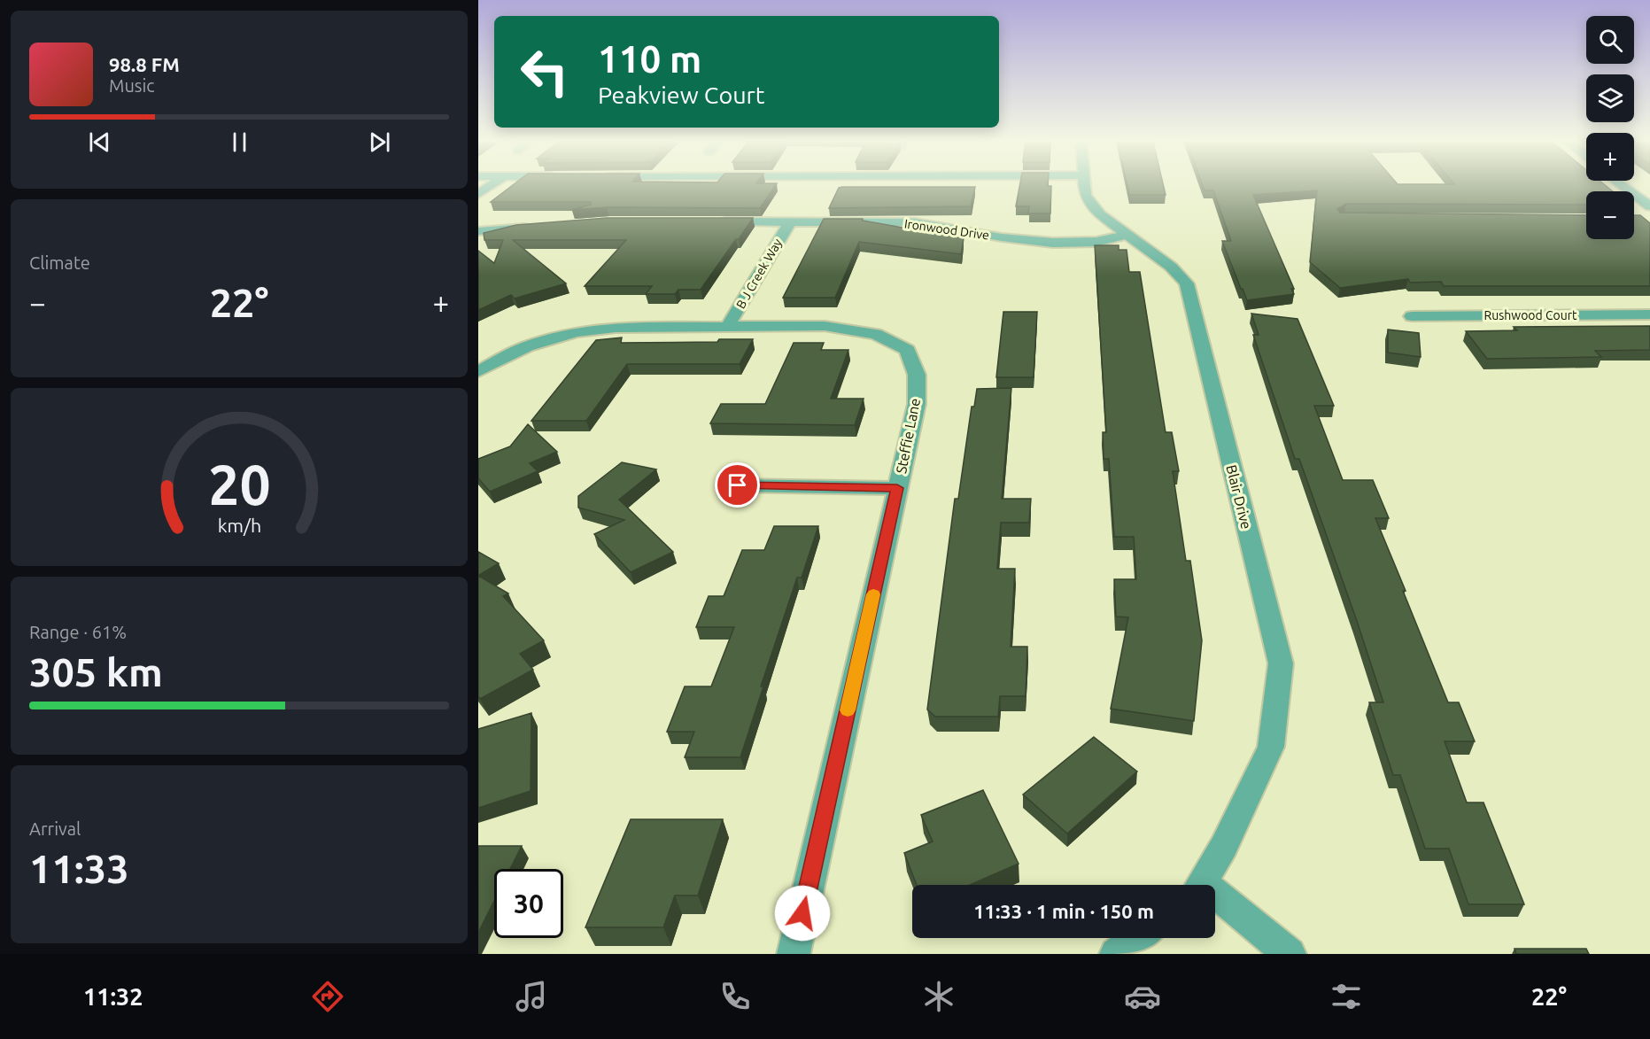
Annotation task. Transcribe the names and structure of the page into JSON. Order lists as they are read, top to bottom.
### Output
{
  "streets": {
    "street": [
      "Ironwood Drive",
      "B J Creek Way",
      "Rushwood Court",
      "Steffie Lane",
      "Blair Drive"
    ]
  },
  "crossings": [
    ["Ironwood Drive", "B J Creek Way"],
    ["Ironwood Drive", "Blair Drive"],
    ["B J Creek Way", "Steffie Lane"]
  ],
  "page": {
    "map_buttons": ["+", "−"],
    "turn": ["110 m", "Peakview Court"],
    "song": ["98.8 FM", "Music"],
    "tile": [
      "Climate",
      ["Range · 61%", "305 km"],
      ["Arrival", "11:33"]
    ],
    "heat": ["−", "22°", "+"],
    "limit": "30",
    "trip": "11:33 · 1 min · 150 m",
    "tabs": ["11:32", "22°"],
    "gauge": ["20", "km/h"]
  }
}
